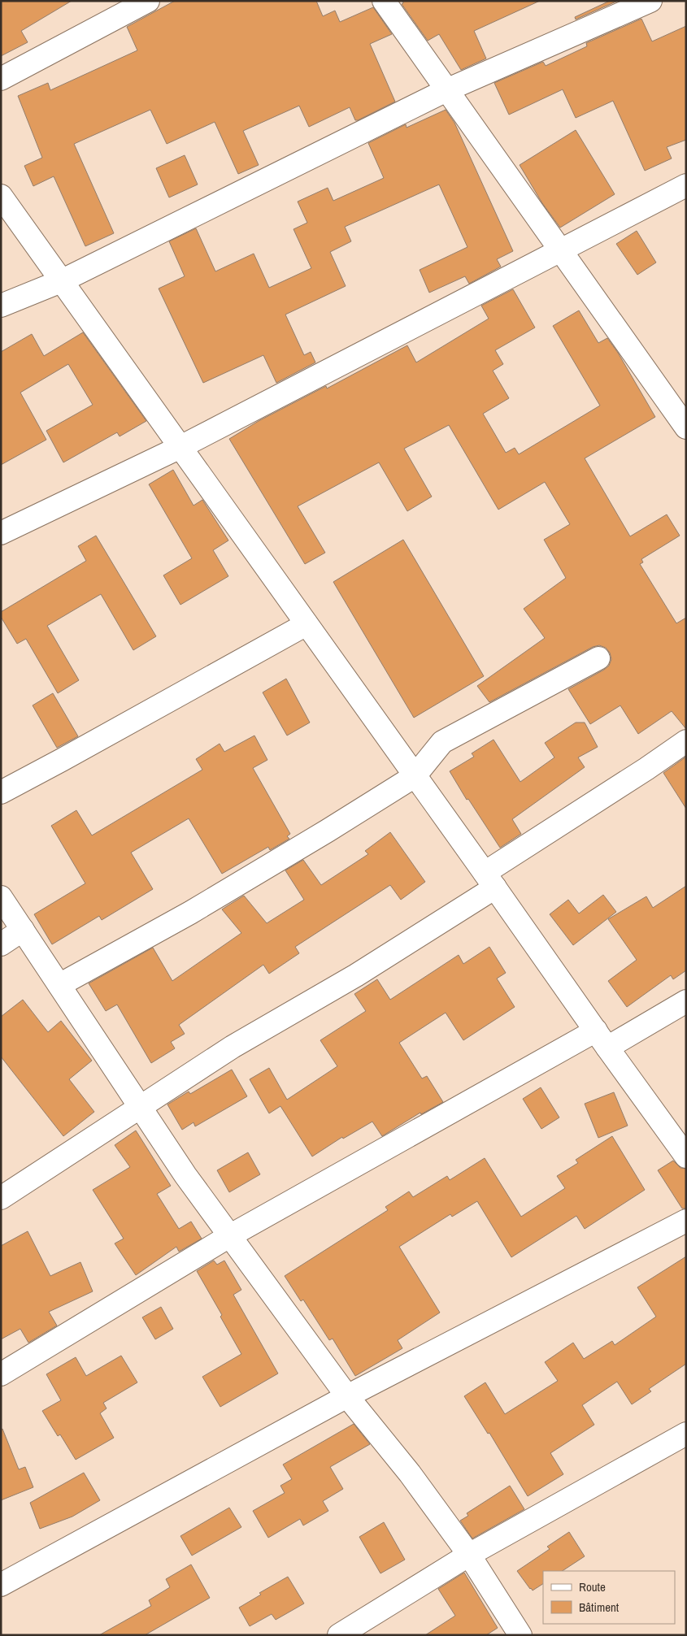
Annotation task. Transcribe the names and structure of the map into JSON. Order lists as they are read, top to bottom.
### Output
{
  "legend": ["Route", "Bâtiment"]
}
